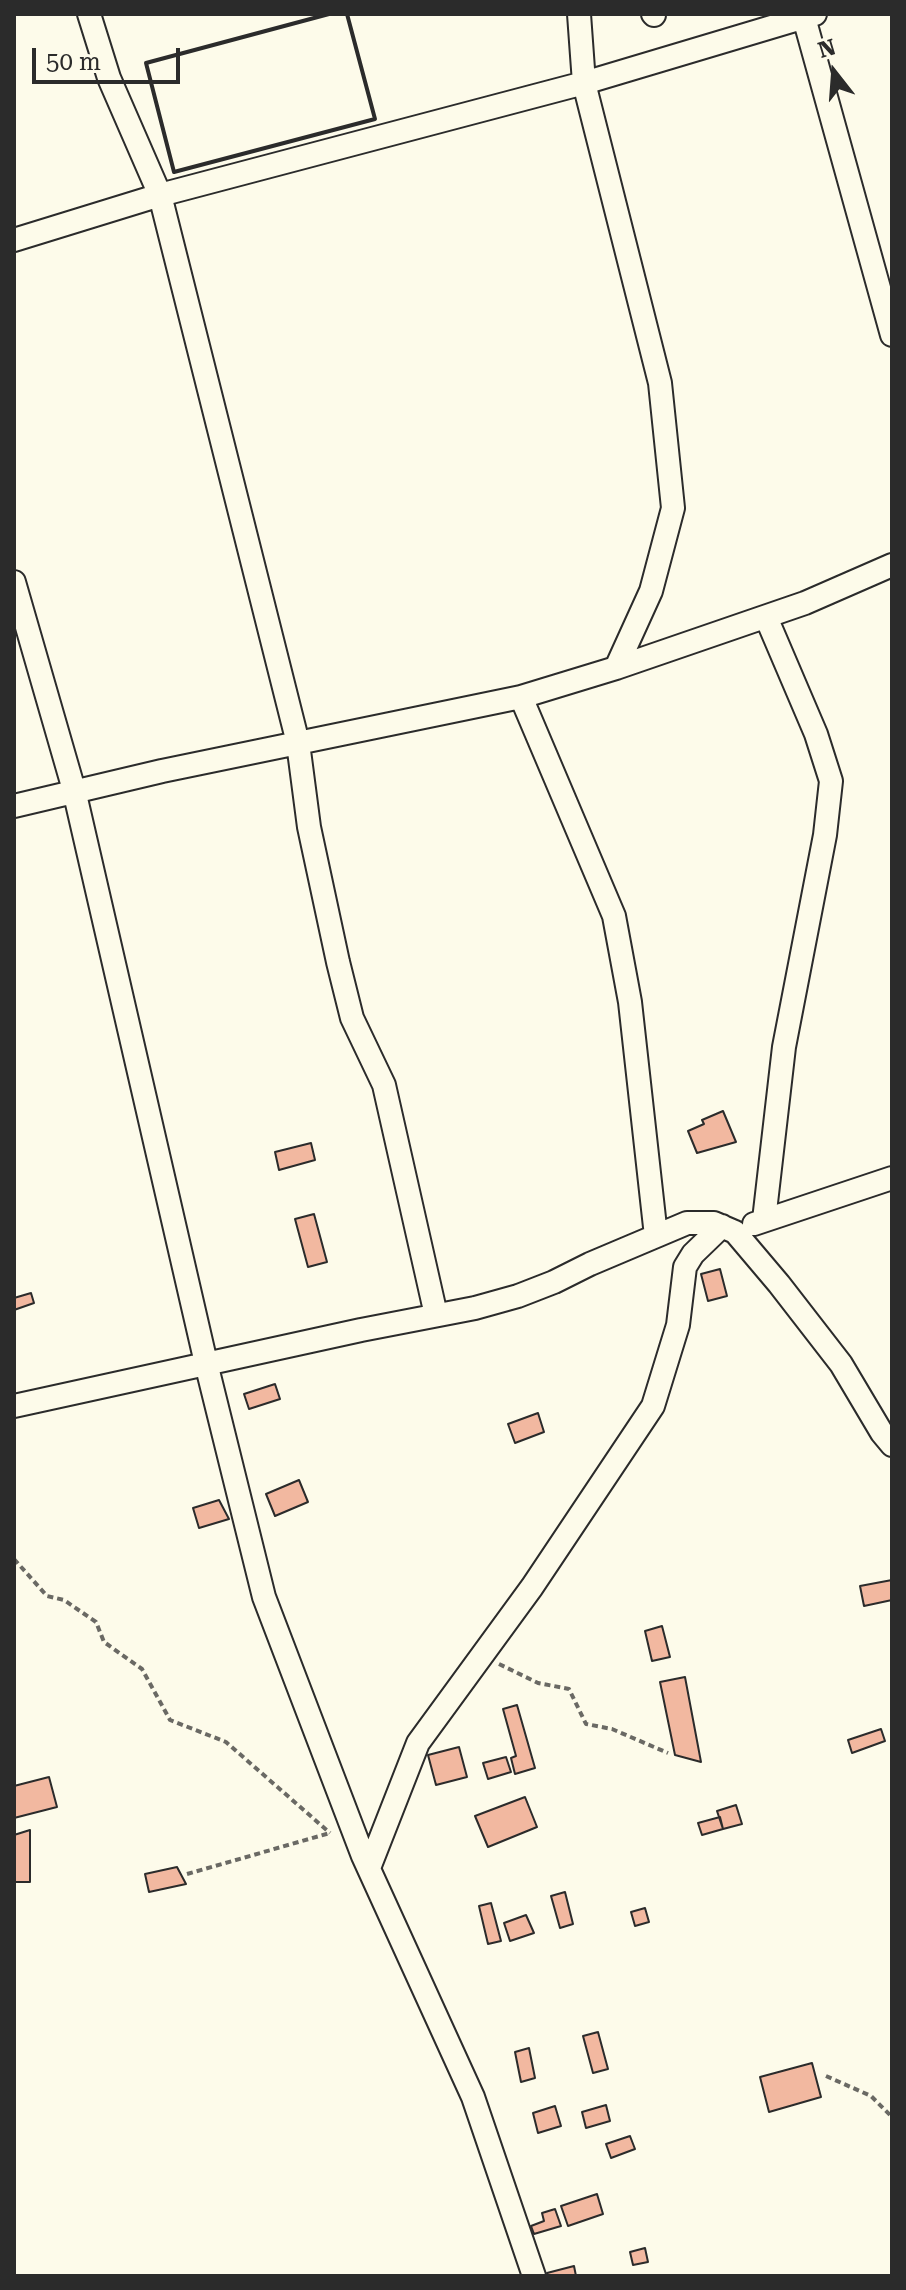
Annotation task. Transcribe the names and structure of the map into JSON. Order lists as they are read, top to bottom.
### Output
{
  "scale_bar": "50 m",
  "north": "top"
}
